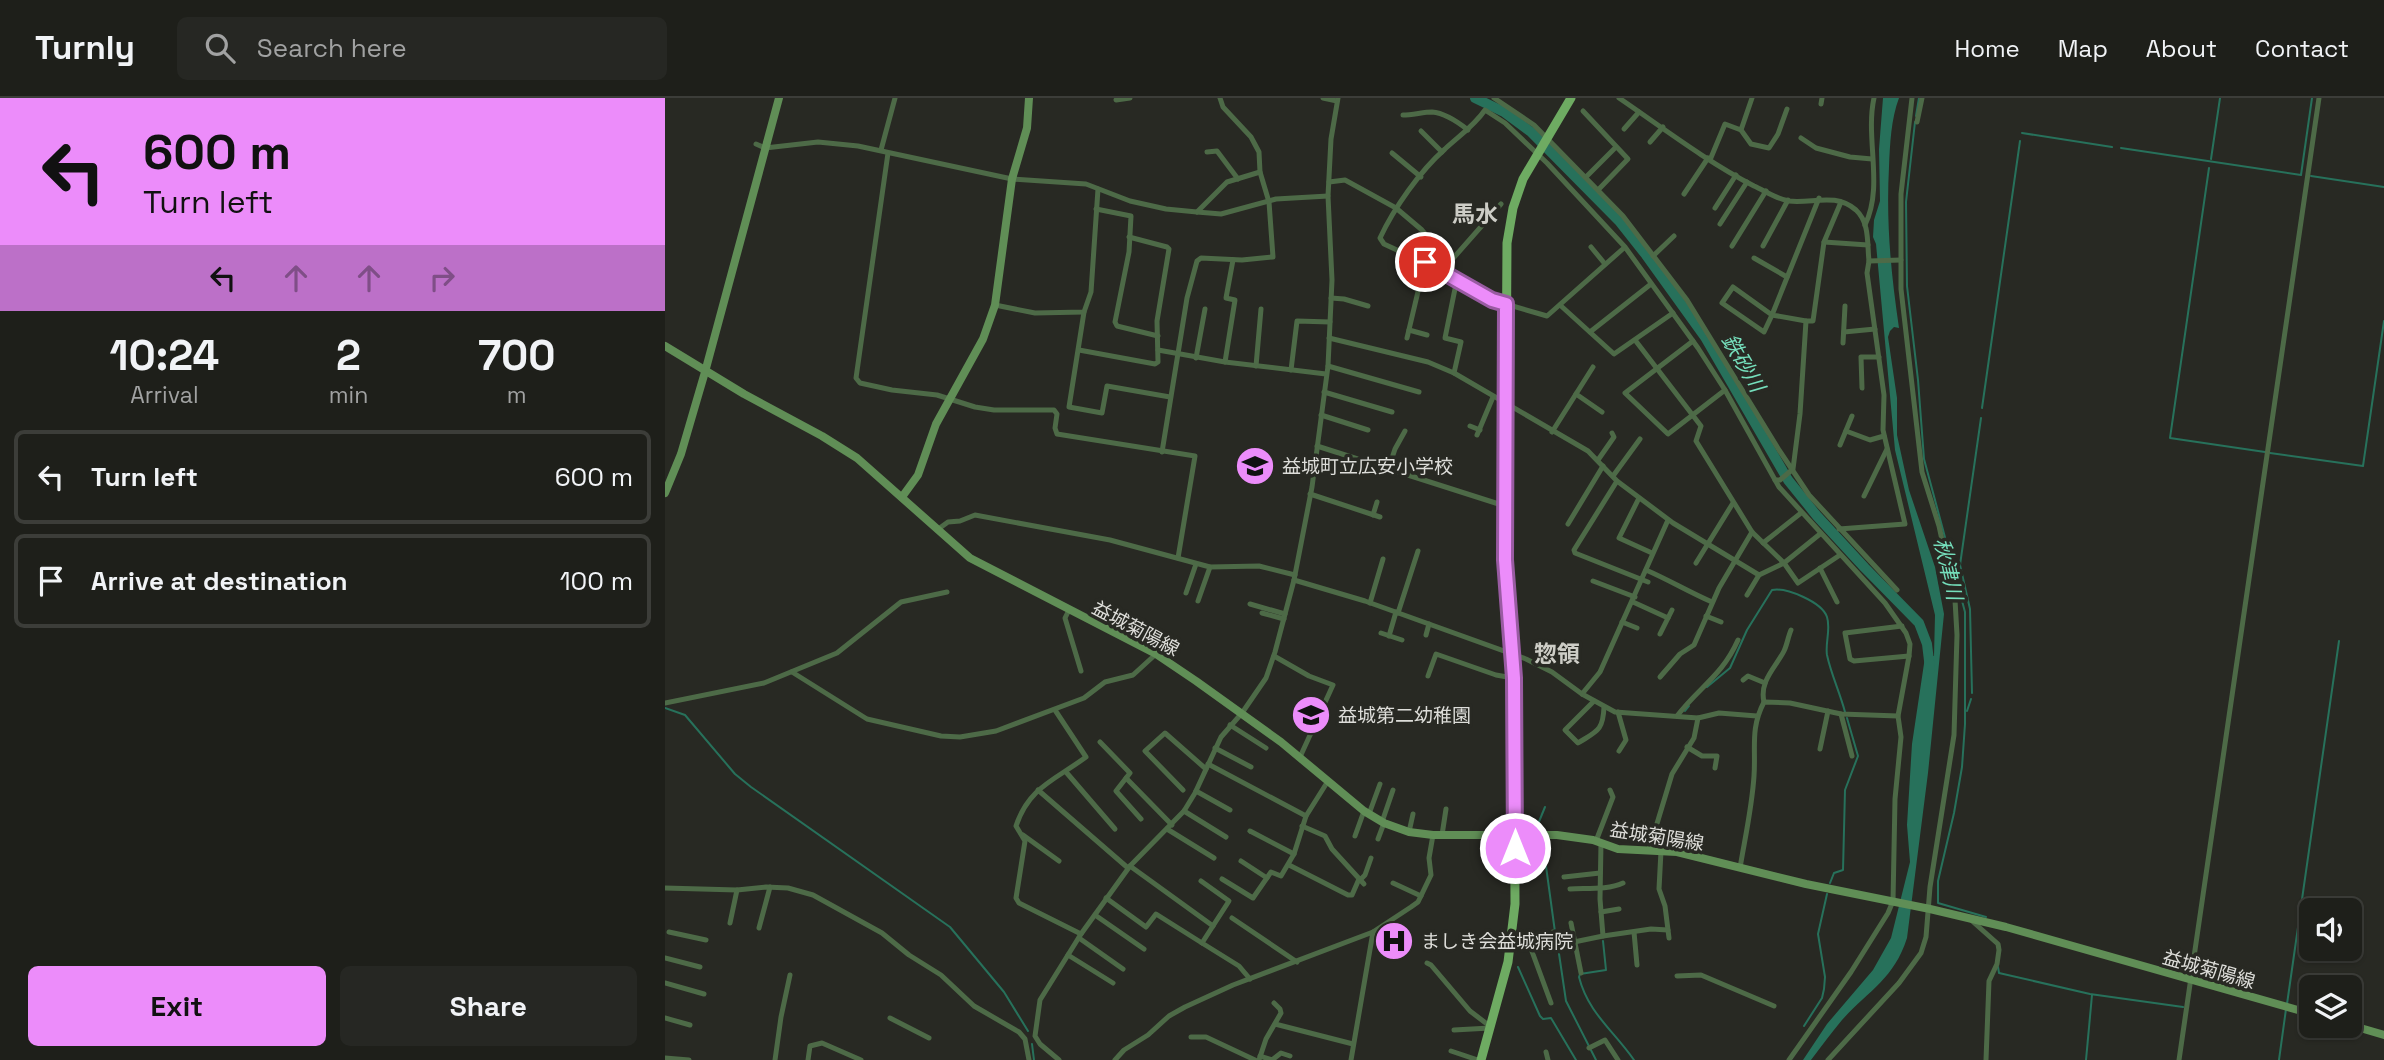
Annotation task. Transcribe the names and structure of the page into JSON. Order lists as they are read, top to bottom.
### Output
{
  "streets": {
    "main road": ["益城菊陽線"]
  },
  "districts": ["馬水", "惣領"],
  "water": ["鉄砂川", "秋津川"],
  "places": {
    "school or university": ["益城町立広安小学校", "益城第二幼稚園"],
    "hospital": ["ましき会益城病院"]
  },
  "page": {
    "header": "Turnly",
    "search": "Search here",
    "nav": [
      "Home",
      "Map",
      "About",
      "Contact"
    ],
    "turn": ["600 m", "Turn left"],
    "eta": [
      "10:24",
      "Arrival",
      "2",
      "min",
      "700",
      "m"
    ],
    "list": [
      {
        "name": "Turn left",
        "value": "600 m"
      },
      {
        "name": "Arrive at destination",
        "value": "100 m"
      }
    ],
    "buttons": ["Exit", "Share"]
  }
}
